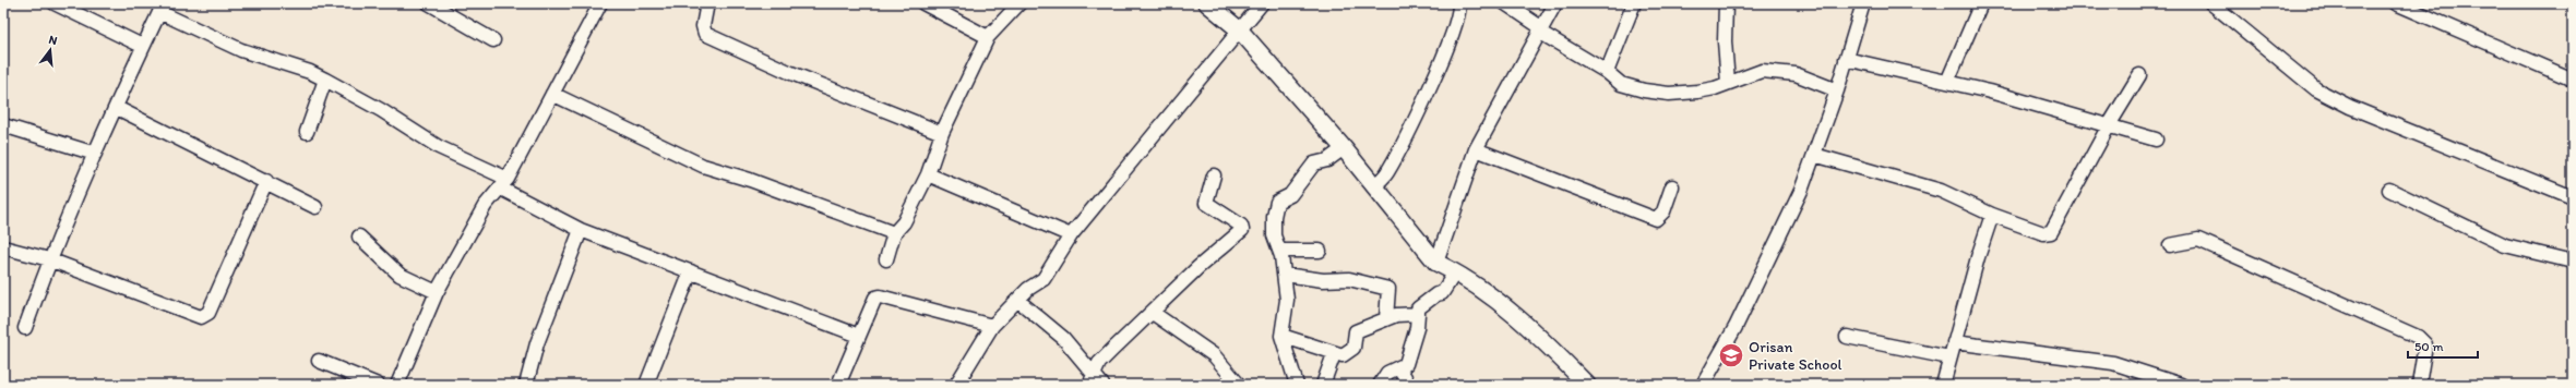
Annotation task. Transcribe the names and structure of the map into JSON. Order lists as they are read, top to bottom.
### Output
{
  "places": {
    "school or university": ["Orisan Private School"]
  },
  "scale_bar": "50 m",
  "north": "top"
}
